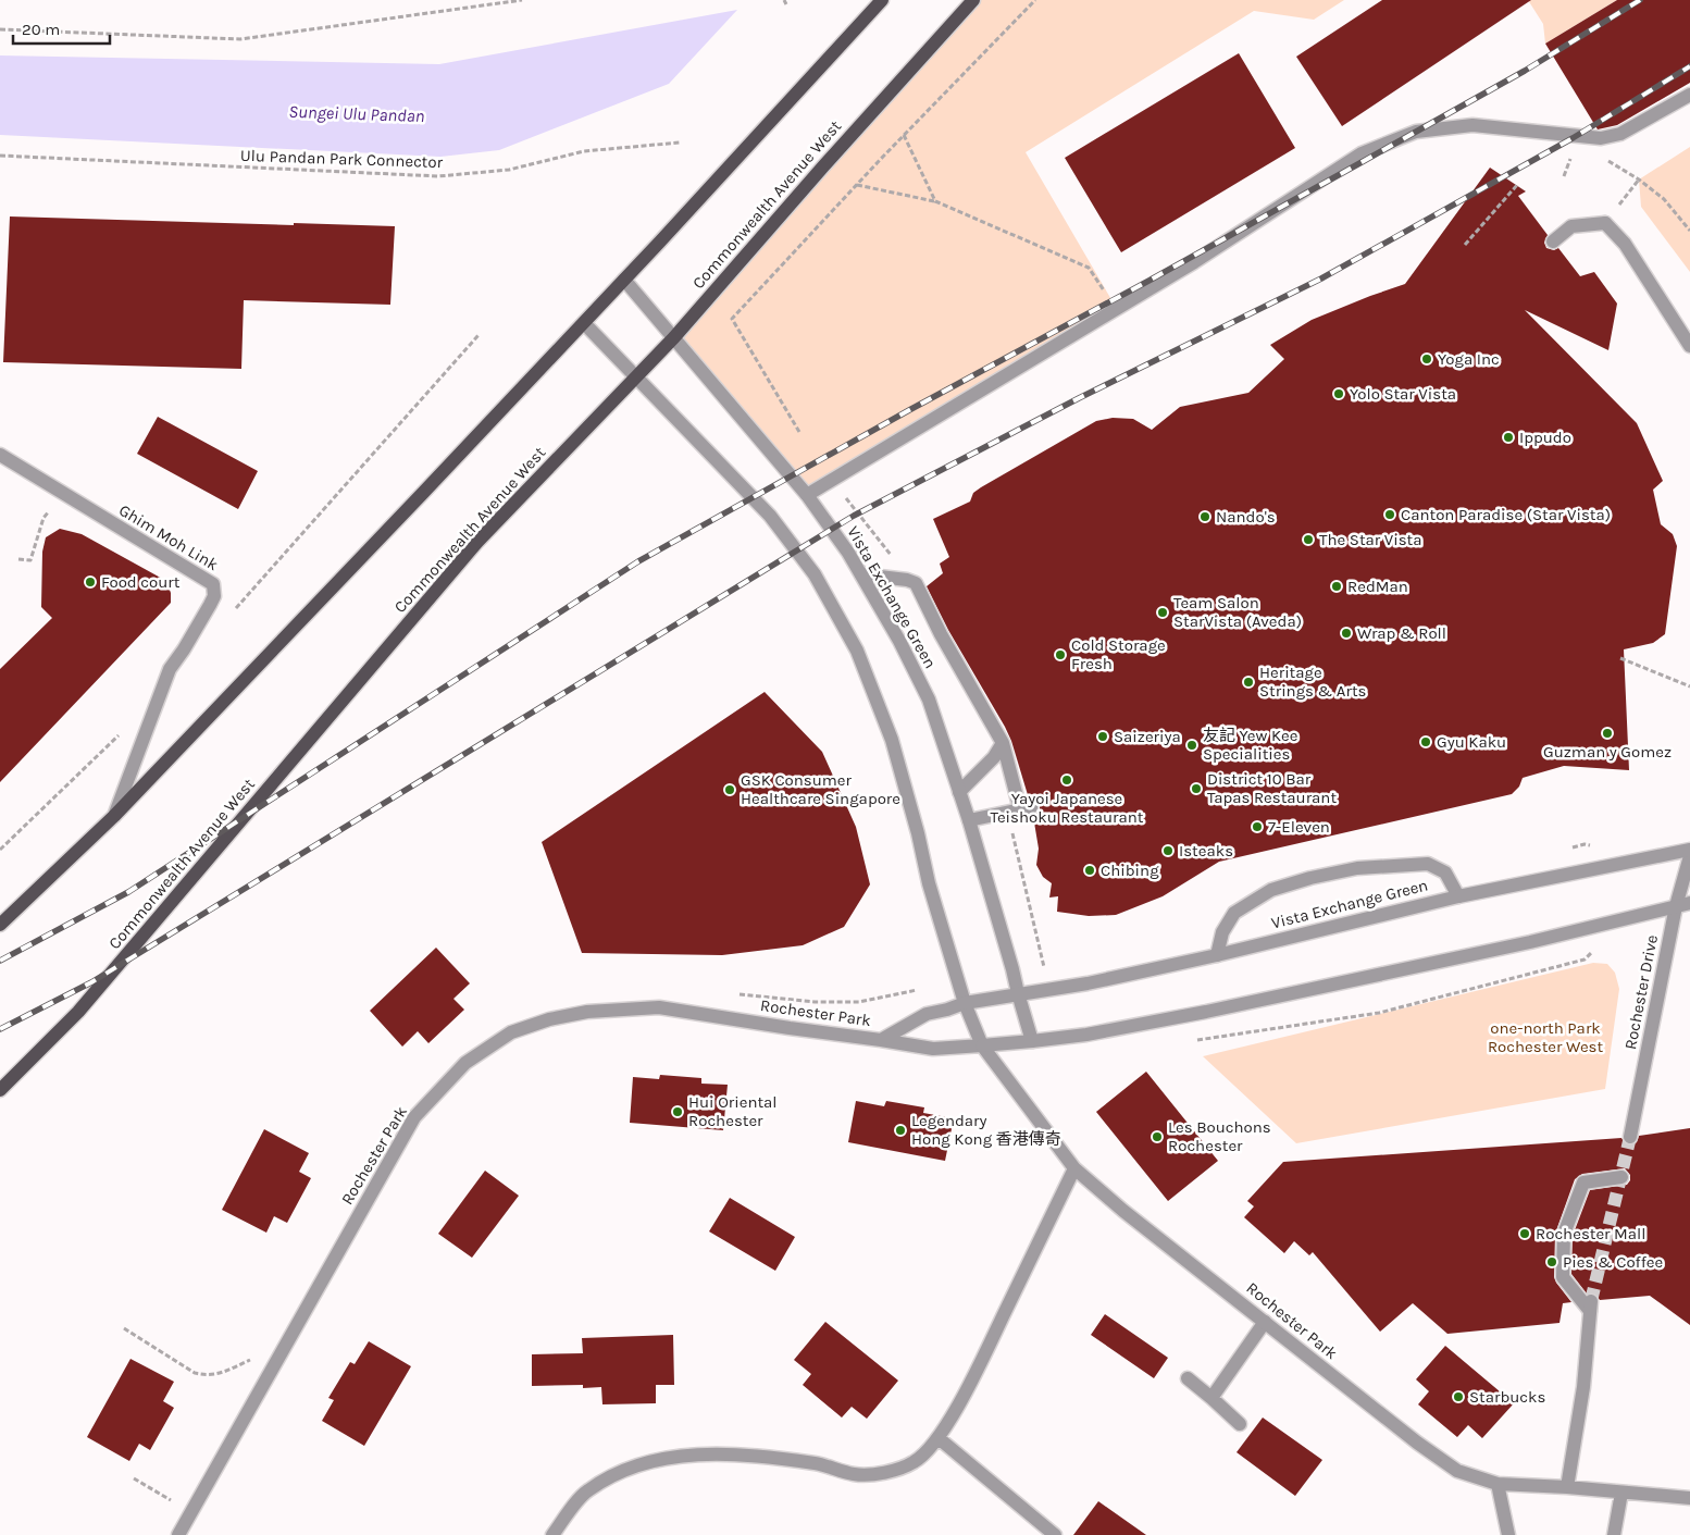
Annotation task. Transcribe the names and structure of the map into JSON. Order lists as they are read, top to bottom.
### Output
{
  "streets": {
    "main road": ["Commonwealth Avenue West"],
    "street": [
      "Ghim Moh Link",
      "Vista Exchange Green",
      "Rochester Drive",
      "Rochester Park"
    ],
    "path": ["Ulu Pandan Park Connector"]
  },
  "crossings": [
    ["Commonwealth Avenue West", "Vista Exchange Green"],
    ["Vista Exchange Green", "Rochester Park"]
  ],
  "water": ["Sungei Ulu Pandan"],
  "parks": ["one-north Park Rochester West"],
  "places": [
    "Yoga Inc",
    "Yolo Star Vista",
    "Ippudo",
    "Canton Paradise (Star Vista)",
    "Nando's",
    "The Star Vista",
    "Food court",
    "RedMan",
    "Team Salon StarVista (Aveda)",
    "Wrap & Roll",
    "Cold Storage Fresh",
    "Heritage Strings & Arts",
    "Guzman y Gomez",
    "Saizeriya",
    "Gyu Kaku",
    "友記 Yew Kee Specialities",
    "Yayoi Japanese Teishoku Restaurant",
    "District 10 Bar Tapas Restaurant",
    "GSK Consumer Healthcare Singapore",
    "7-Eleven",
    "Isteaks",
    "Chibing",
    "Hui Oriental Rochester",
    "Legendary Hong Kong 香港傳奇",
    "Les Bouchons Rochester",
    "Rochester Mall",
    "Pies & Coffee",
    "Starbucks"
  ],
  "scale_bar": "20 m"
}
